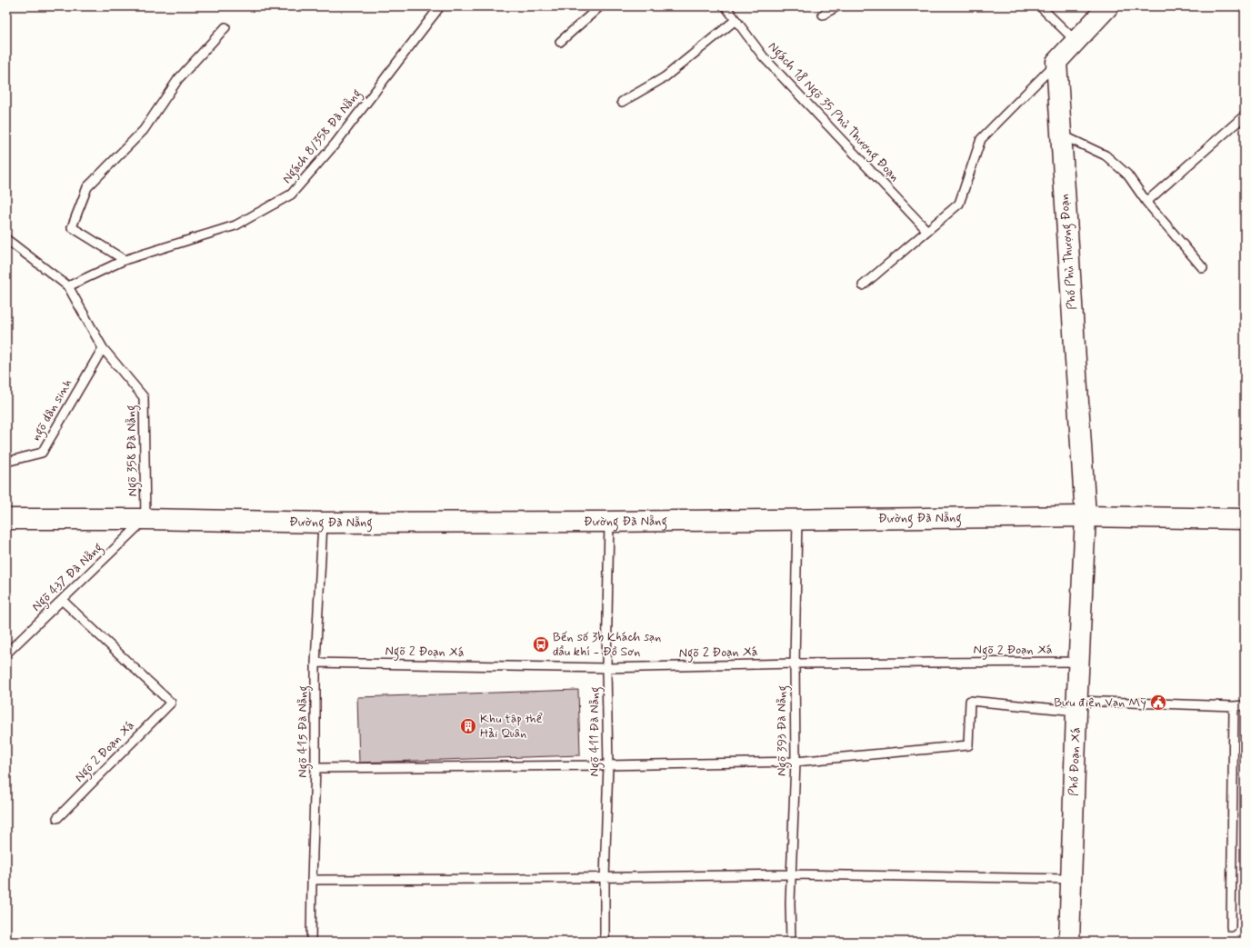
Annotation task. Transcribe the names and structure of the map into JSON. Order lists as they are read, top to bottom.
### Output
{
  "streets": {
    "main road": ["Phố Phủ Thượng Đoạn", "Đường Đà Nẵng", "Phố Đoạn Xá"],
    "lane": [
      "Ngách 18 Ngõ 35 Phủ Thượng Đoạn",
      "Ngách 8/358 Đà Nẵng",
      "ngõ dân sinh",
      "Ngõ 358 Đà Nẵng",
      "Ngõ 437 Đà Nẵng",
      "Ngõ 2 Đoạn Xá",
      "Ngõ 393 Đà Nẵng",
      "Ngõ 415 Đà Nẵng",
      "Ngõ 411 Đà Nẵng"
    ]
  },
  "crossings": [
    ["Ngách 8/358 Đà Nẵng", "Ngõ 358 Đà Nẵng"],
    ["Phố Phủ Thượng Đoạn", "Đường Đà Nẵng"],
    ["Phố Phủ Thượng Đoạn", "Phố Đoạn Xá"],
    ["ngõ dân sinh", "Ngõ 358 Đà Nẵng"],
    ["Ngõ 358 Đà Nẵng", "Đường Đà Nẵng"],
    ["Ngõ 358 Đà Nẵng", "Ngõ 437 Đà Nẵng"],
    ["Đường Đà Nẵng", "Ngõ 437 Đà Nẵng"],
    ["Đường Đà Nẵng", "Ngõ 393 Đà Nẵng"],
    ["Đường Đà Nẵng", "Ngõ 415 Đà Nẵng"],
    ["Đường Đà Nẵng", "Ngõ 411 Đà Nẵng"],
    ["Đường Đà Nẵng", "Phố Đoạn Xá"],
    ["Ngõ 437 Đà Nẵng", "Ngõ 2 Đoạn Xá"],
    ["Ngõ 2 Đoạn Xá", "Ngõ 393 Đà Nẵng"],
    ["Ngõ 2 Đoạn Xá", "Ngõ 415 Đà Nẵng"],
    ["Ngõ 2 Đoạn Xá", "Ngõ 411 Đà Nẵng"],
    ["Ngõ 2 Đoạn Xá", "Phố Đoạn Xá"]
  ],
  "places": {
    "bus stop": ["Bến số 3b Khách sạn dầu khí - Đồ Sơn"],
    "public building": ["Bưu điện Vạn Mỹ"],
    "building": ["Khu tập thể Hải Quân"]
  }
}
